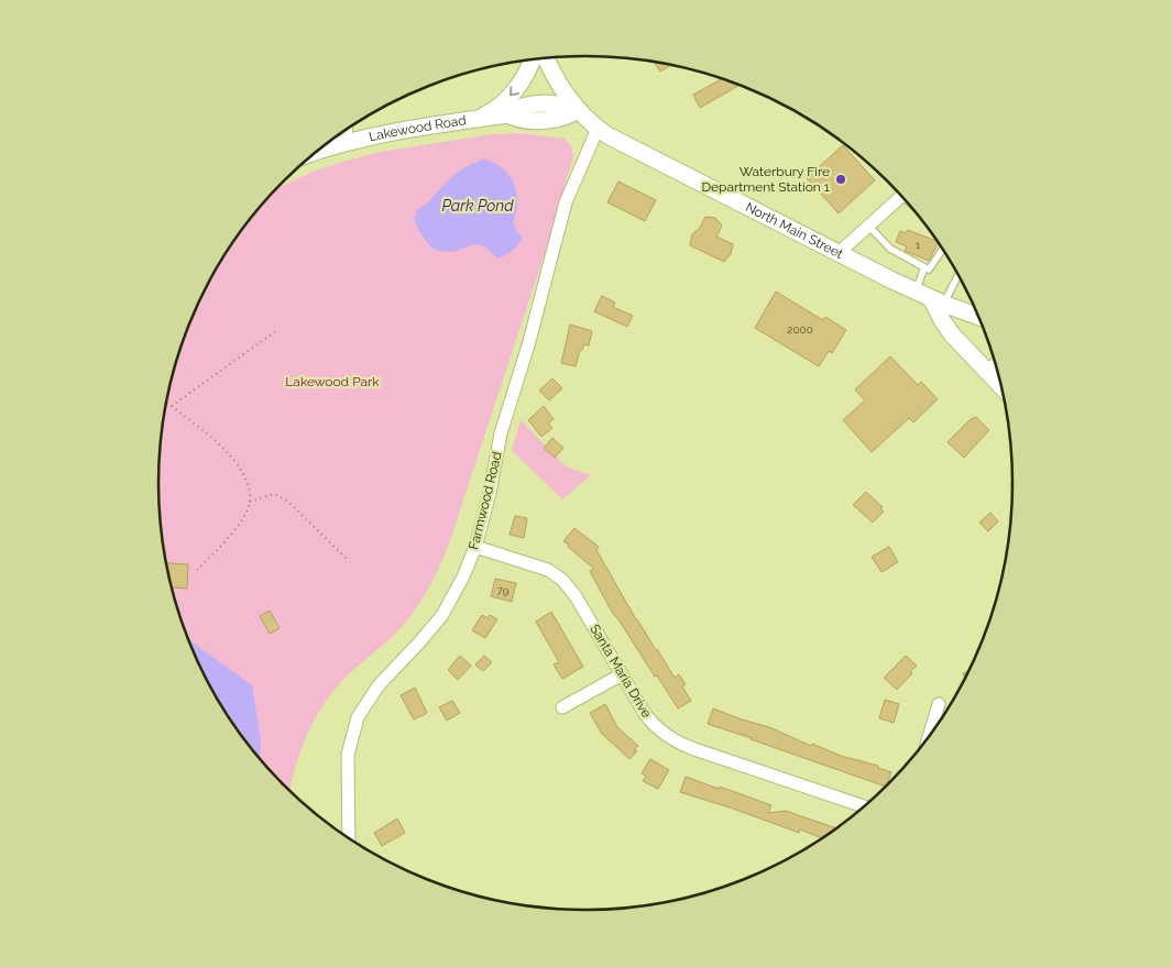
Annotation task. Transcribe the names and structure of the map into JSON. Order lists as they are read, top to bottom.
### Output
{
  "streets": {
    "main road": ["Lakewood Road", "North Main Street"],
    "street": ["Farmwood Road", "Santa Maria Drive"]
  },
  "crossings": [
    ["Lakewood Road", "North Main Street"],
    ["North Main Street", "Farmwood Road"],
    ["Farmwood Road", "Santa Maria Drive"]
  ],
  "water": ["Park Pond"],
  "parks": ["Lakewood Park"],
  "places": ["Waterbury Fire Department Station 1"],
  "house_numbers": ["1", "2000", "79"]
}
